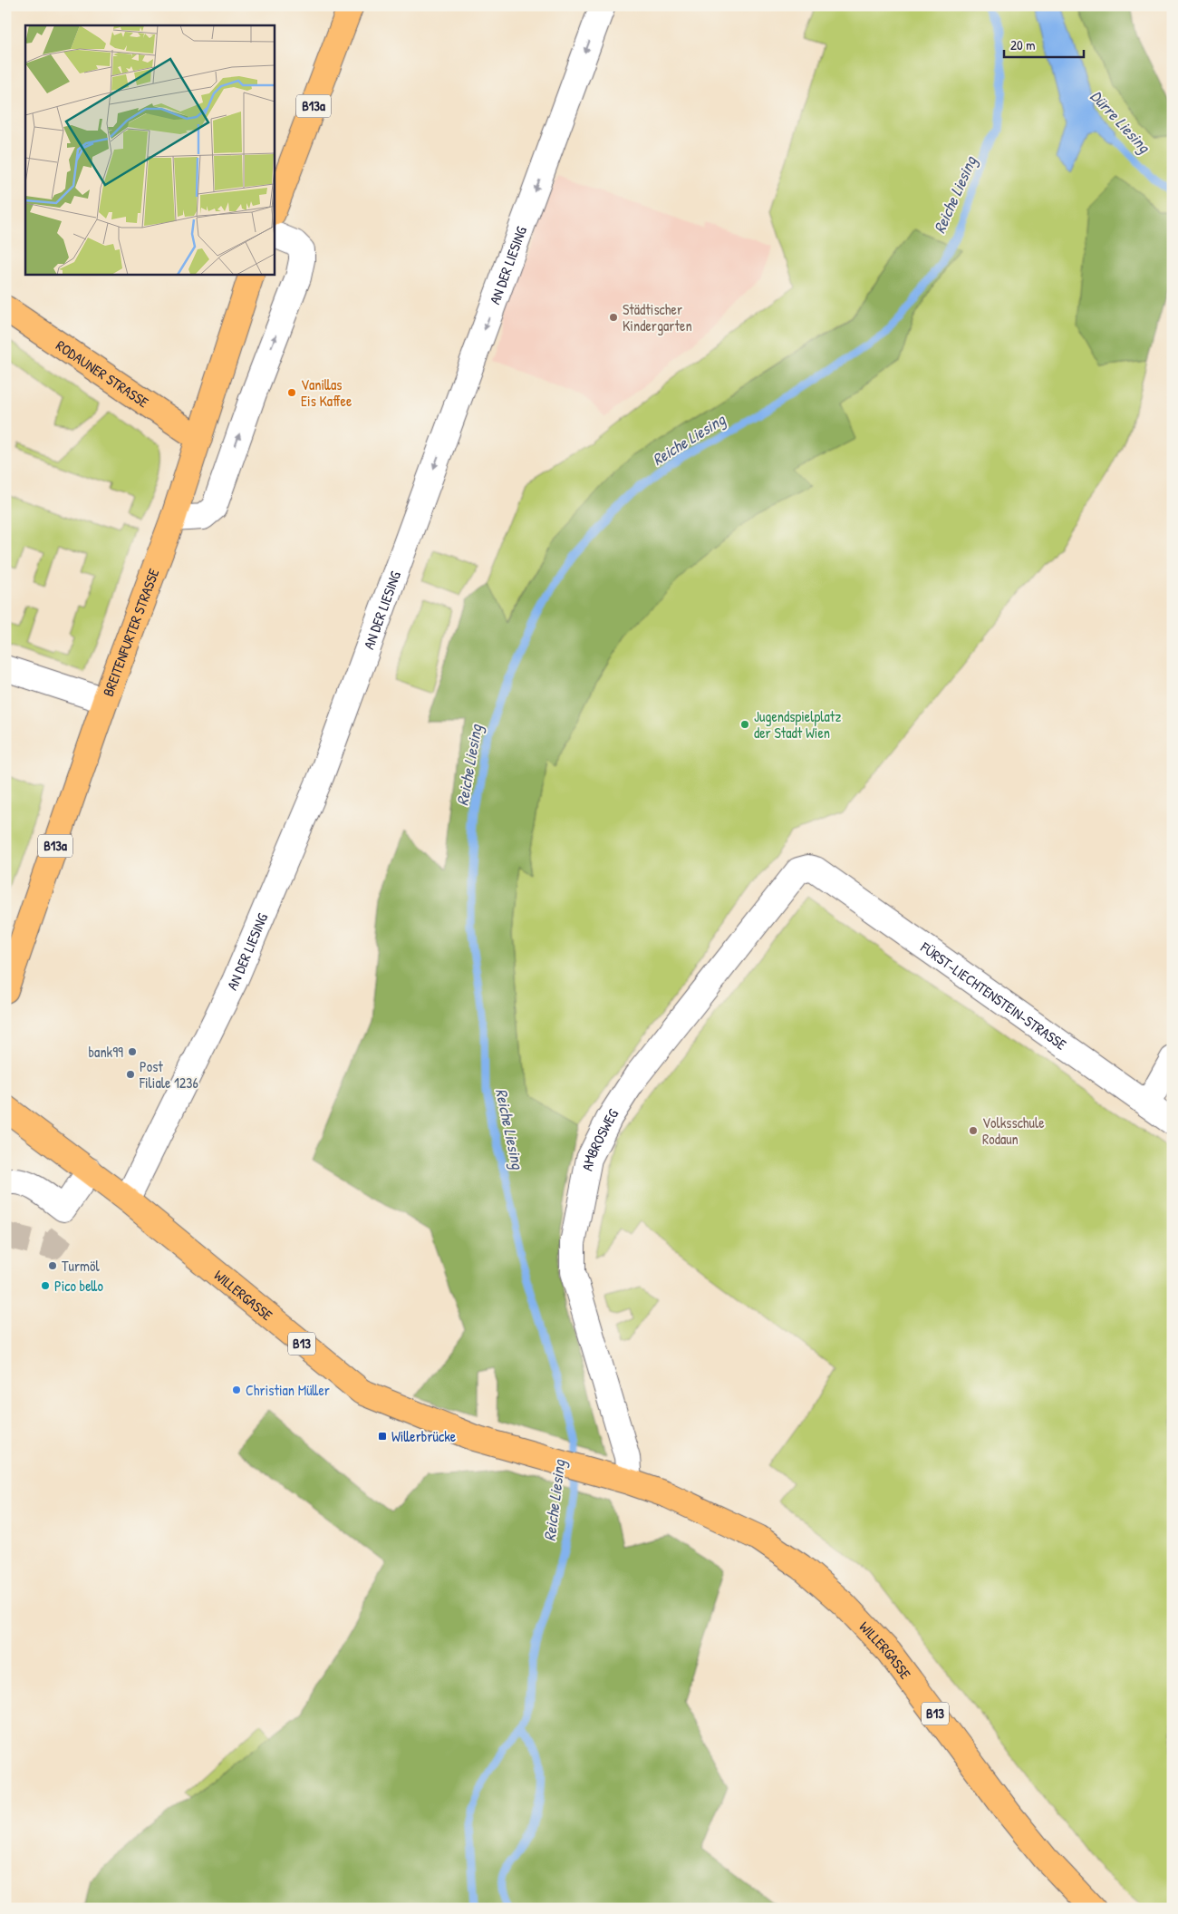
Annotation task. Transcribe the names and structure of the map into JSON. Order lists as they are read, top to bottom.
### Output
{
  "streets": {
    "main road": [
      "B13a",
      "RODAUNER STRASSE",
      "BREITENFURTER STRASSE",
      "WILLERGASSE",
      "B13"
    ],
    "street": ["AN DER LIESING", "FÜRST-LIECHTENSTEIN-STRASSE", "AMBROSWEG"]
  },
  "crossings": [
    ["AN DER LIESING", "WILLERGASSE"],
    ["RODAUNER STRASSE", "BREITENFURTER STRASSE"],
    ["FÜRST-LIECHTENSTEIN-STRASSE", "AMBROSWEG"],
    ["AMBROSWEG", "WILLERGASSE"]
  ],
  "one_way": ["AN DER LIESING"],
  "water": ["Dürre Liesing", "Reiche Liesing"],
  "places": {
    "other": [
      "Städtischer Kindergarten",
      "Vanillas Eis Kaffee",
      "Jugendspielplatz der Stadt Wien",
      "bank99",
      "Post Filiale 1236",
      "Volksschule Rodaun",
      "Turmöl",
      "Pico bello",
      "Christian Müller"
    ],
    "transit": ["Willerbrücke"]
  },
  "scale_bar": "20 m"
}
